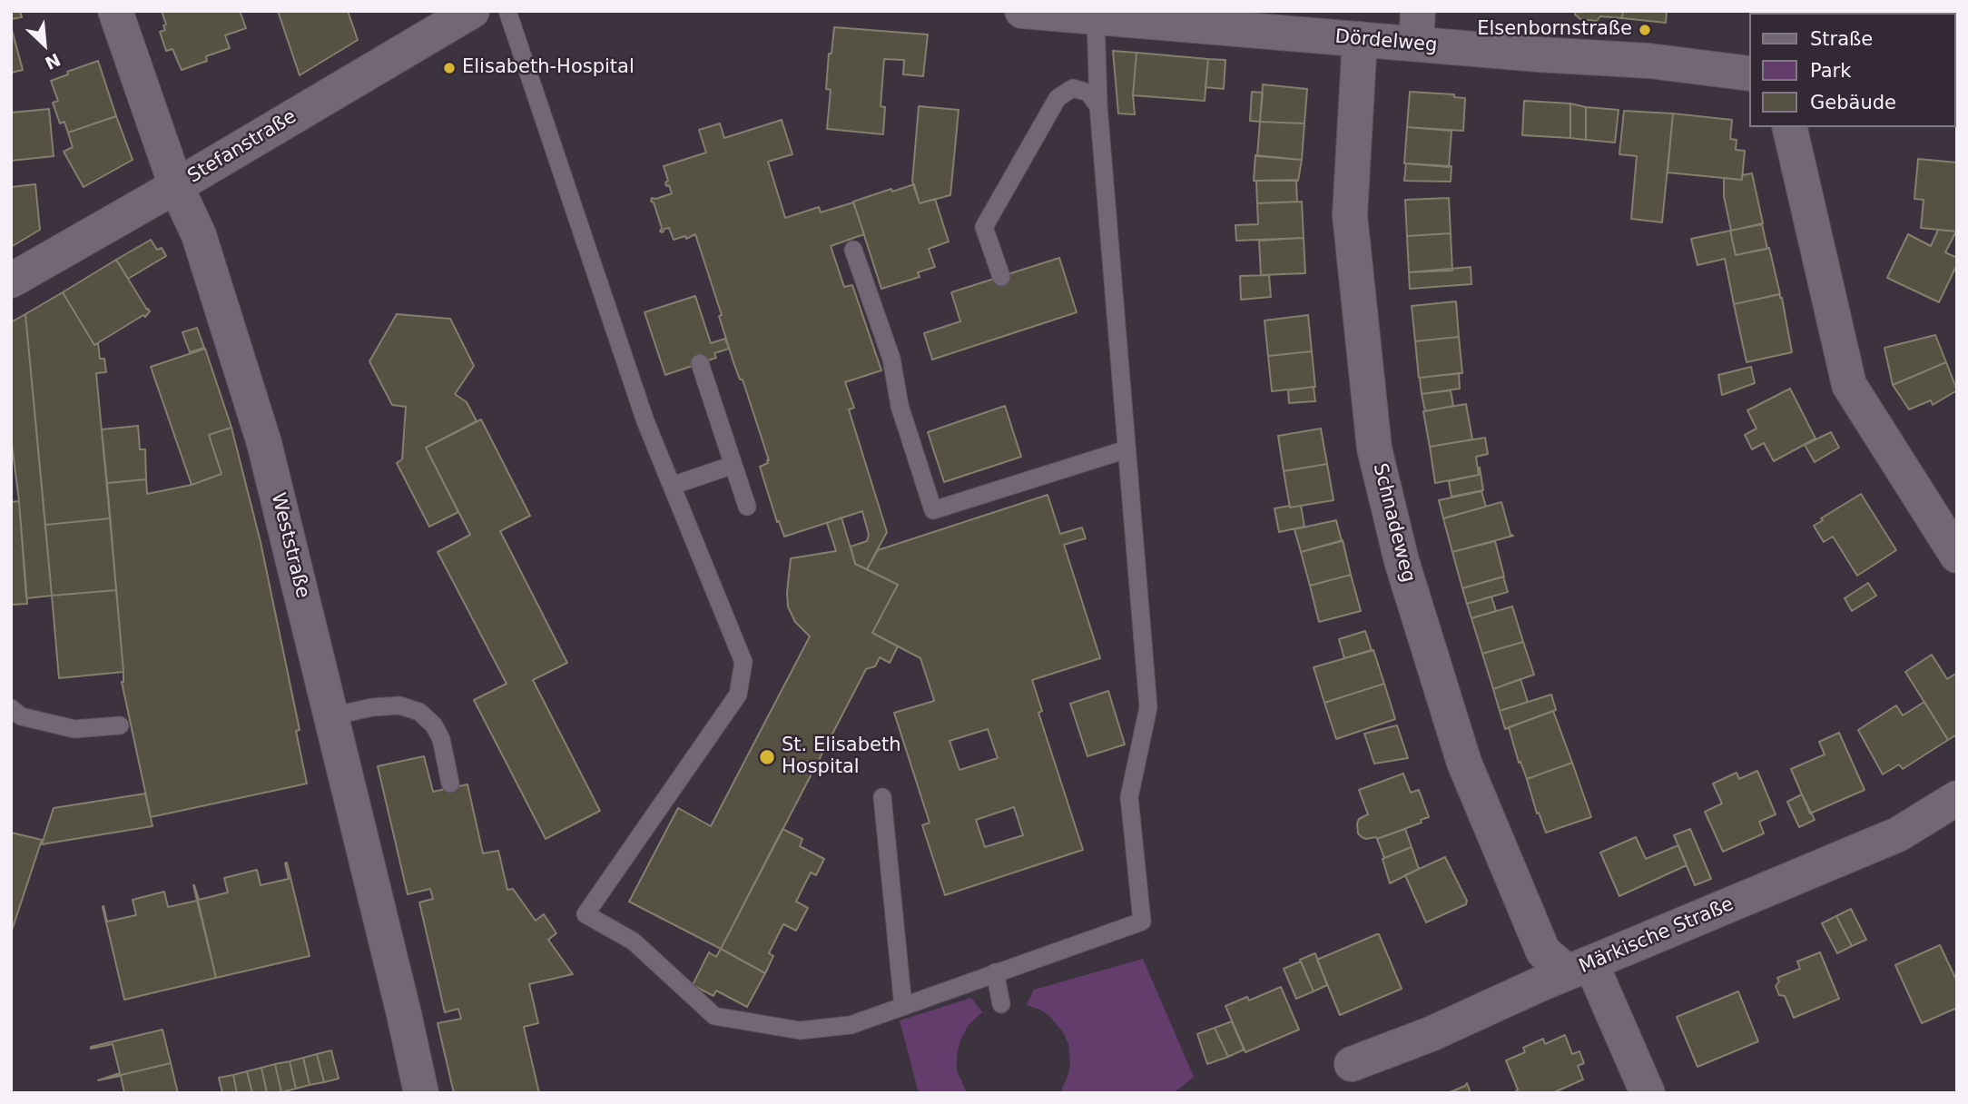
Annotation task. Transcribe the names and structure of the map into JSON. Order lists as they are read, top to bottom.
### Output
{
  "streets": {
    "street": [
      "Dördelweg",
      "Stefanstraße",
      "Schnadeweg",
      "Weststraße",
      "Märkische Straße"
    ]
  },
  "crossings": [
    ["Dördelweg", "Schnadeweg"],
    ["Stefanstraße", "Weststraße"],
    ["Schnadeweg", "Märkische Straße"]
  ],
  "places": ["Elsenbornstraße", "Elisabeth-Hospital", "St. Elisabeth Hospital"],
  "legend": ["Straße", "Park", "Gebäude"],
  "north": "bottom right"
}
